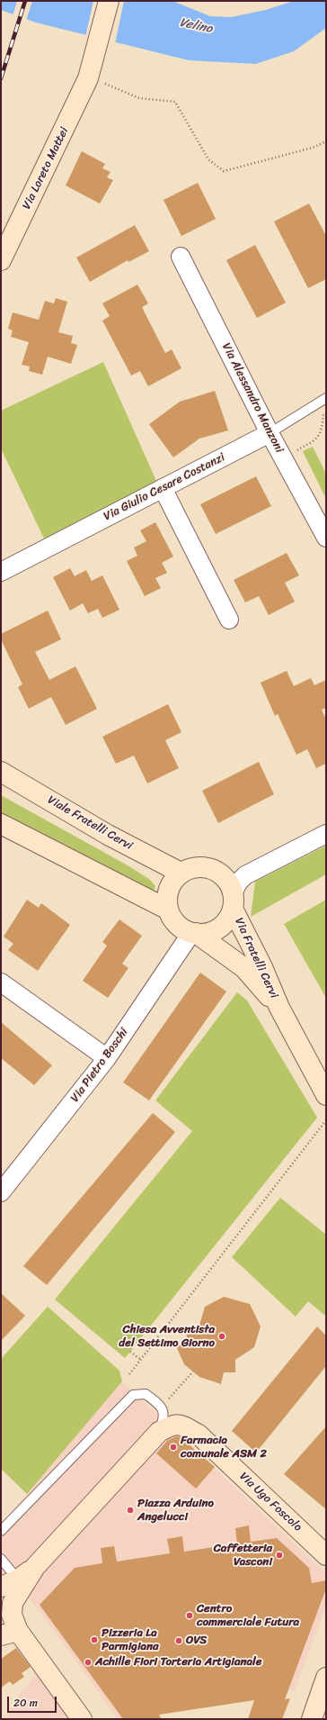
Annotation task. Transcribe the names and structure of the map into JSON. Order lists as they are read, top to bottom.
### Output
{
  "streets": {
    "street": [
      "Via Loreto Mattei",
      "Via Alessandro Manzoni",
      "Via Giulio Cesare Costanzi",
      "Viale Fratelli Cervi",
      "Via Fratelli Cervi",
      "Via Pietro Boschi",
      "Via Ugo Foscolo"
    ]
  },
  "crossings": [
    ["Via Alessandro Manzoni", "Via Giulio Cesare Costanzi"],
    ["Viale Fratelli Cervi", "Via Fratelli Cervi"],
    ["Viale Fratelli Cervi", "Via Pietro Boschi"],
    ["Via Fratelli Cervi", "Via Pietro Boschi"]
  ],
  "water": ["Velino"],
  "places": [
    "Chiesa Avventista del Settimo Giorno",
    "Farmacia comunale ASM 2",
    "Piazza Arduino Angelucci",
    "Caffetteria Vasconi",
    "Centro commerciale Futura",
    "Pizzeria La Parmigiana",
    "OVS",
    "Achille Fiori Torteria Artigianale"
  ],
  "scale_bar": "20 m"
}
